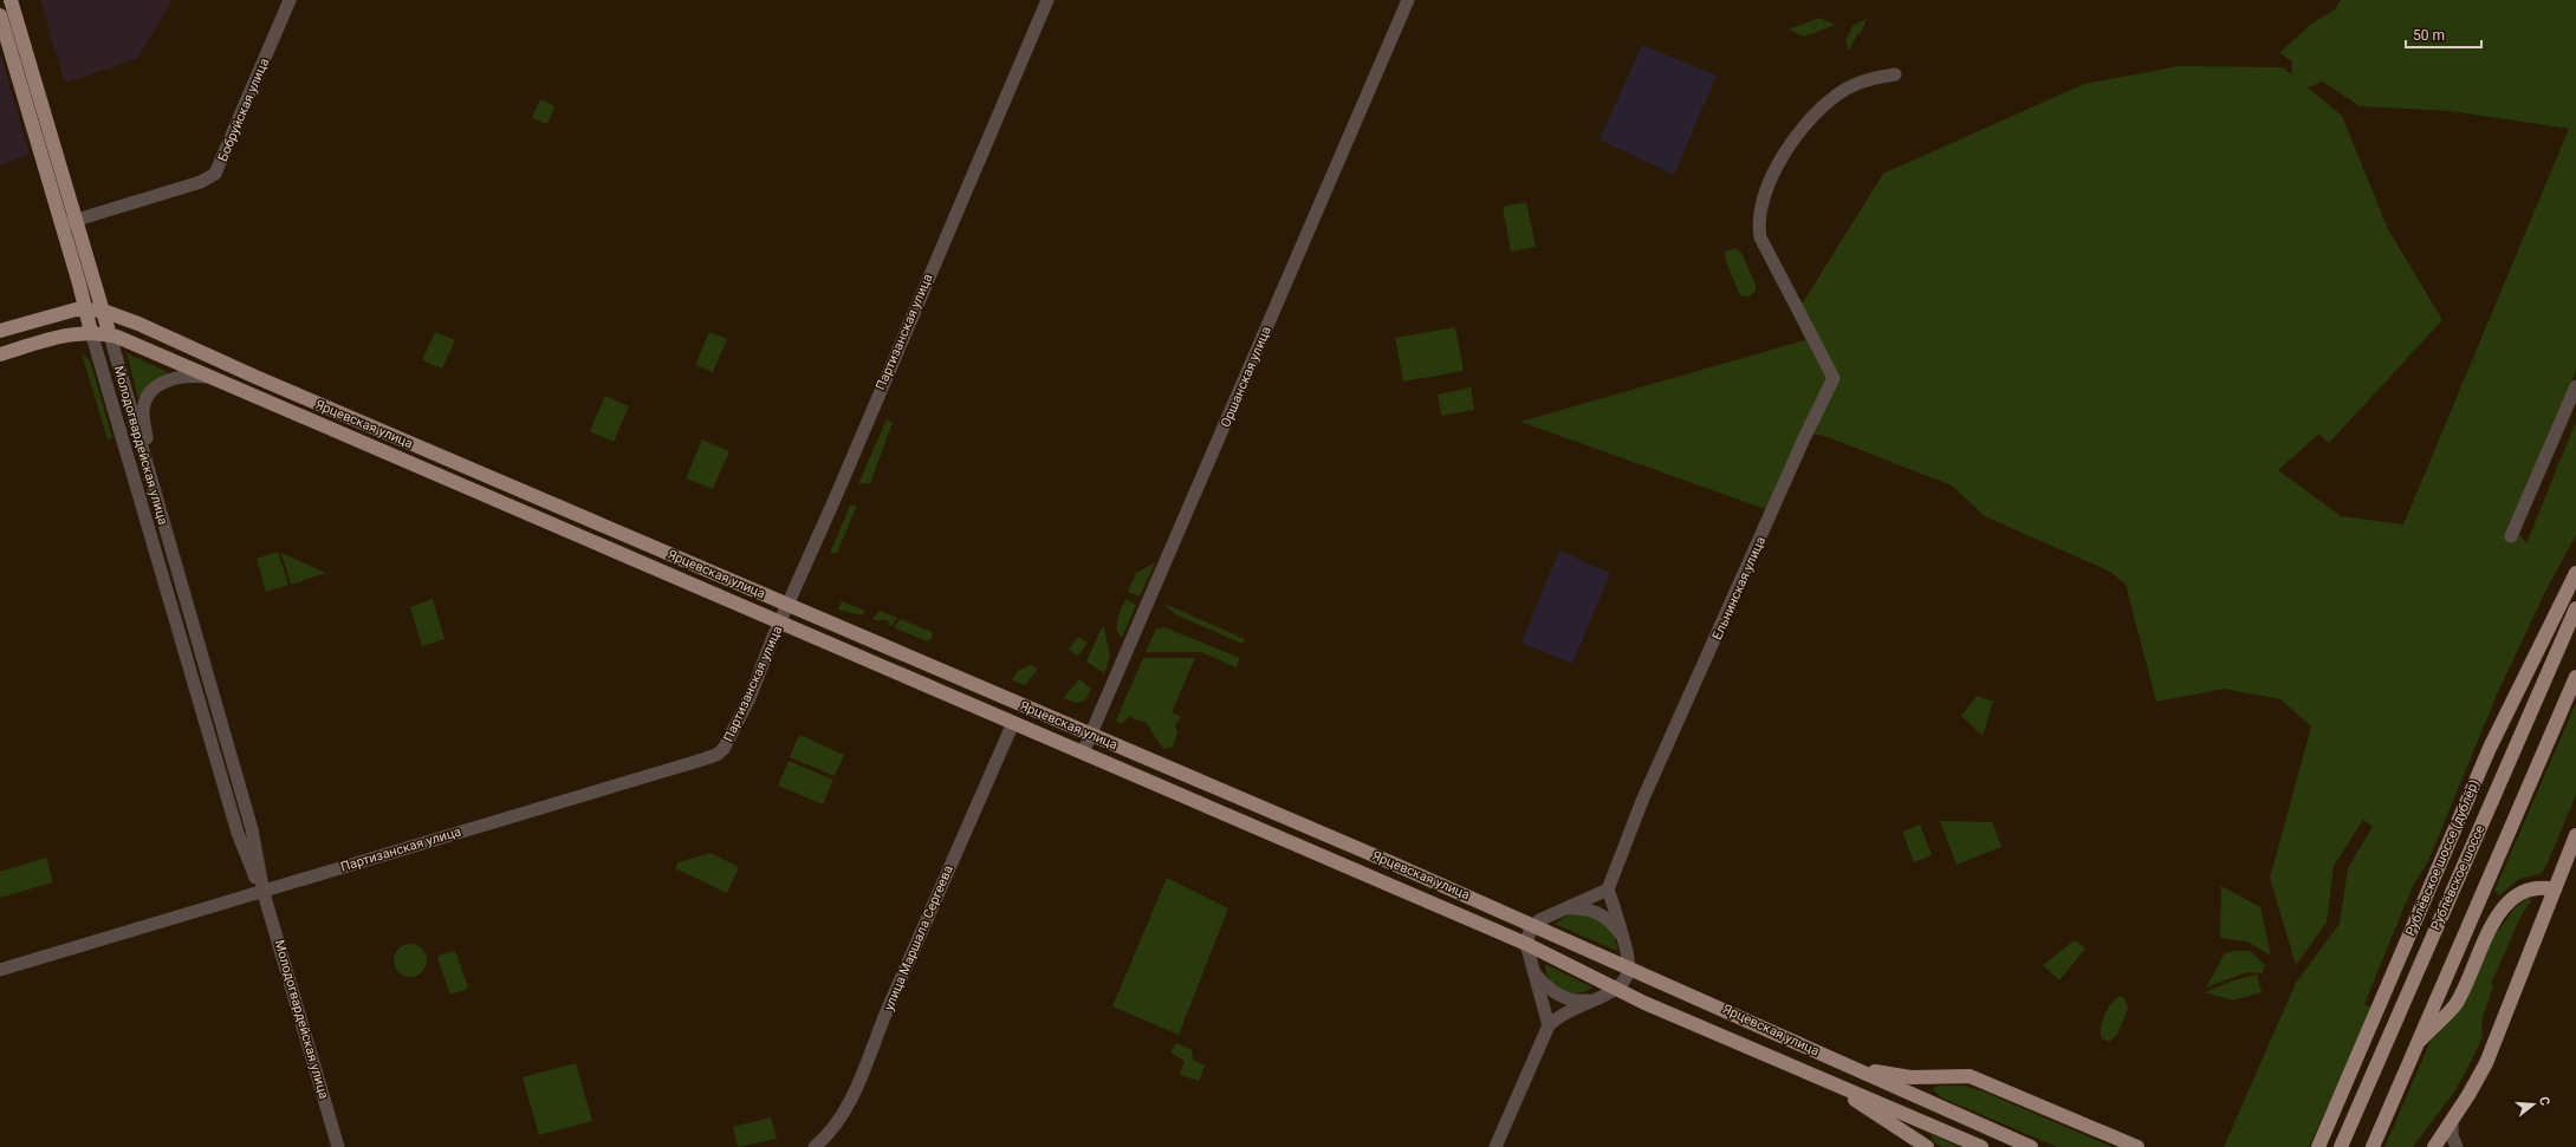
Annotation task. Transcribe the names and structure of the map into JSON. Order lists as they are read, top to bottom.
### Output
{
  "streets": {
    "main road": [
      "Ярцевская улица",
      "Молодогвардейская улица",
      "Рублёвское шоссе (дублёр)",
      "Рублёвское шоссе"
    ],
    "street": [
      "Бобруйская улица",
      "Партизанская улица",
      "Оршанская улица",
      "Ельнинская улица",
      "улица Маршала Сергеева"
    ]
  },
  "crossings": [
    ["Бобруйская улица", "Молодогвардейская улица"],
    ["Партизанская улица", "Ярцевская улица"],
    ["Партизанская улица", "Молодогвардейская улица"],
    ["Оршанская улица", "Ярцевская улица"],
    ["Ярцевская улица", "Молодогвардейская улица"],
    ["Ярцевская улица", "улица Маршала Сергеева"]
  ],
  "scale_bar": "50 m",
  "north": "right"
}
